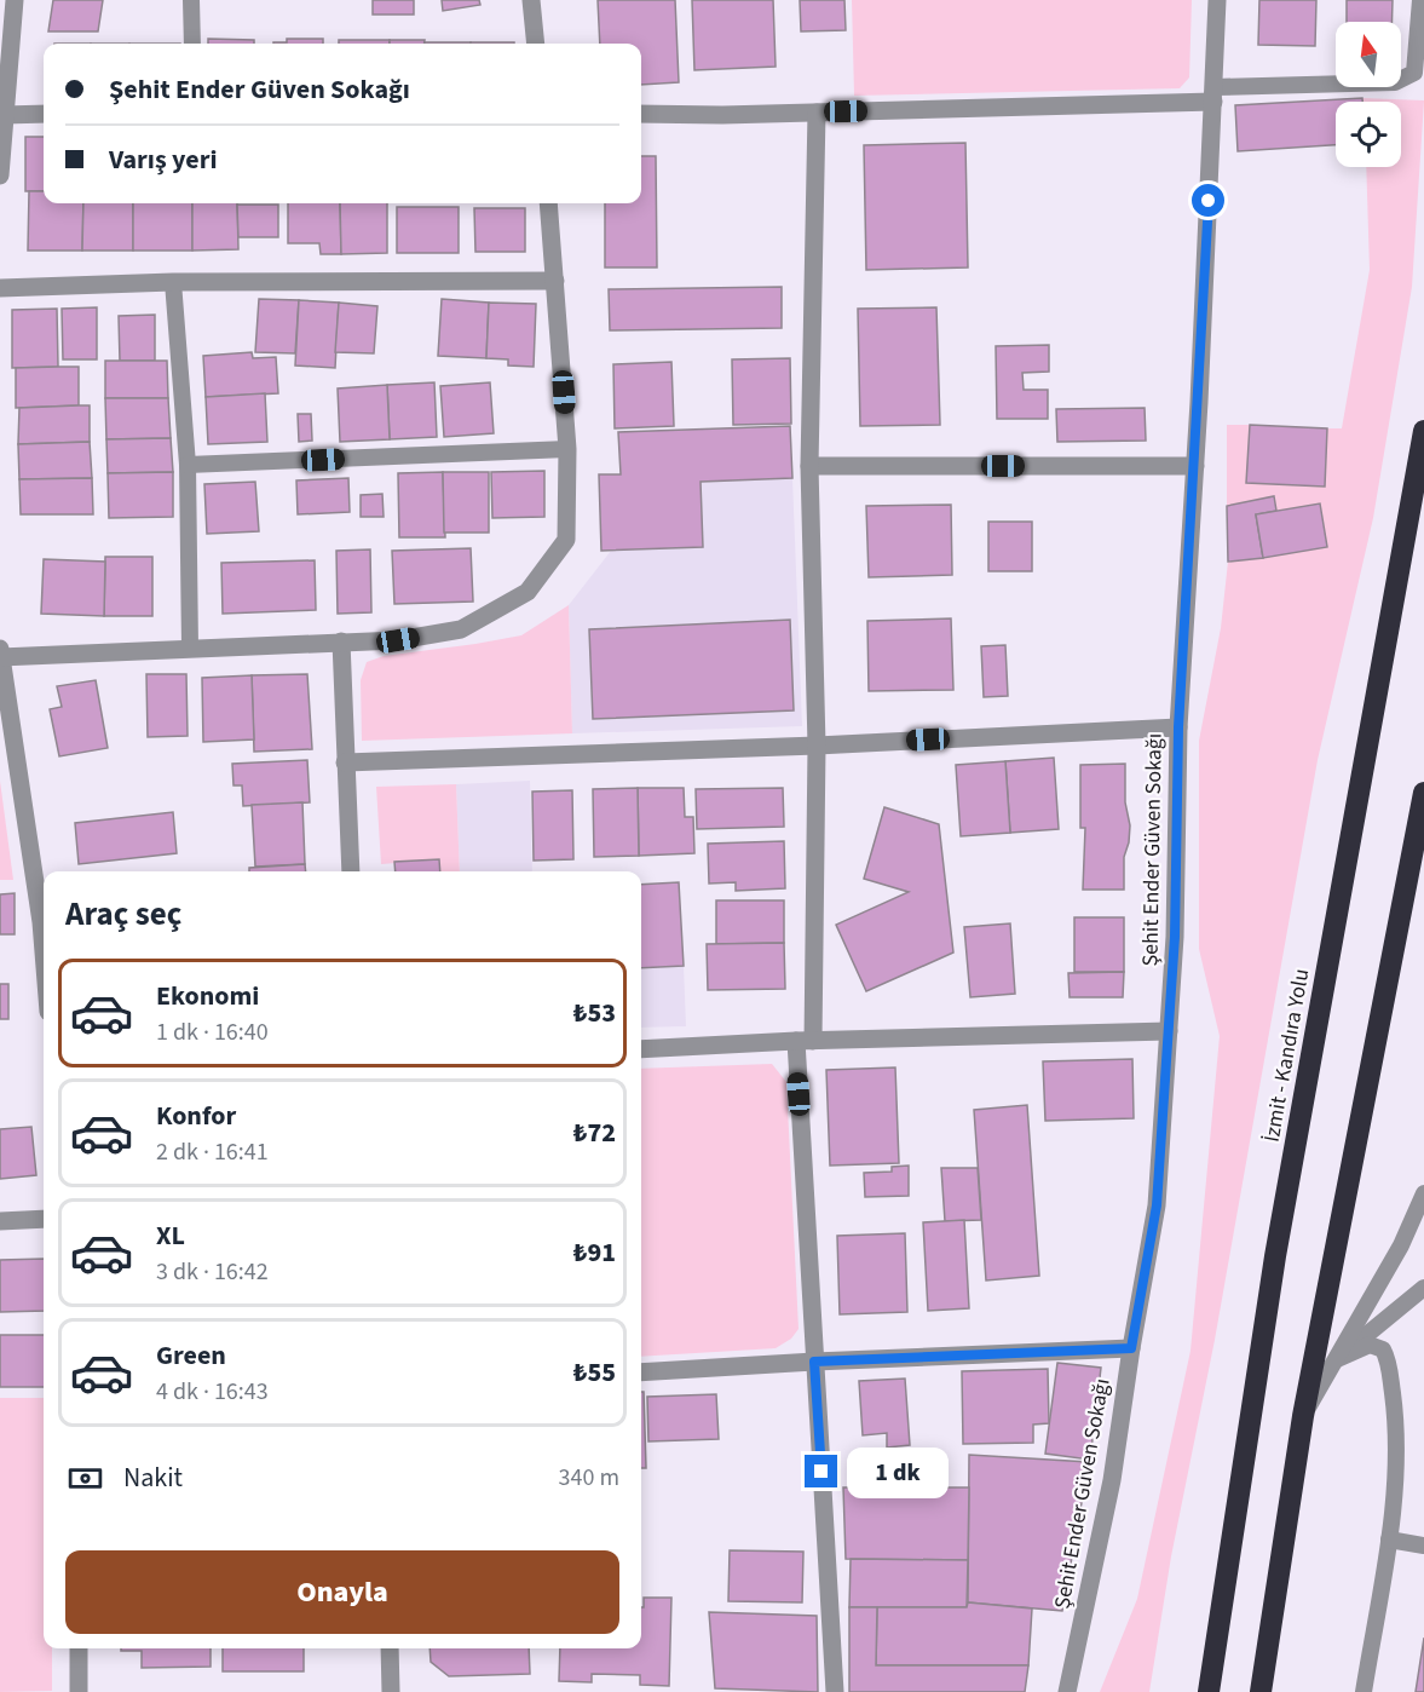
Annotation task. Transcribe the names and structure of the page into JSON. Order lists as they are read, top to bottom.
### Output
{
  "streets": {
    "highway": ["İzmit - Kandıra Yolu"],
    "street": ["Şehit Ender Güven Sokağı"]
  },
  "north": "top",
  "page": {
    "banner": ["Şehit Ender Güven Sokağı", "Varış yeri"],
    "heading": "Araç seç",
    "list": [
      {
        "name": "Ekonomi",
        "note": "1 dk · 16:40",
        "value": "₺53"
      },
      {
        "name": "Konfor",
        "note": "2 dk · 16:41",
        "value": "₺72"
      },
      {
        "name": "XL",
        "note": "3 dk · 16:42",
        "value": "₺91"
      },
      {
        "name": "Green",
        "note": "4 dk · 16:43",
        "value": "₺55"
      }
    ],
    "pay": ["Nakit", "340 m"],
    "bubble": "1 dk",
    "buttons": "Onayla"
  }
}
